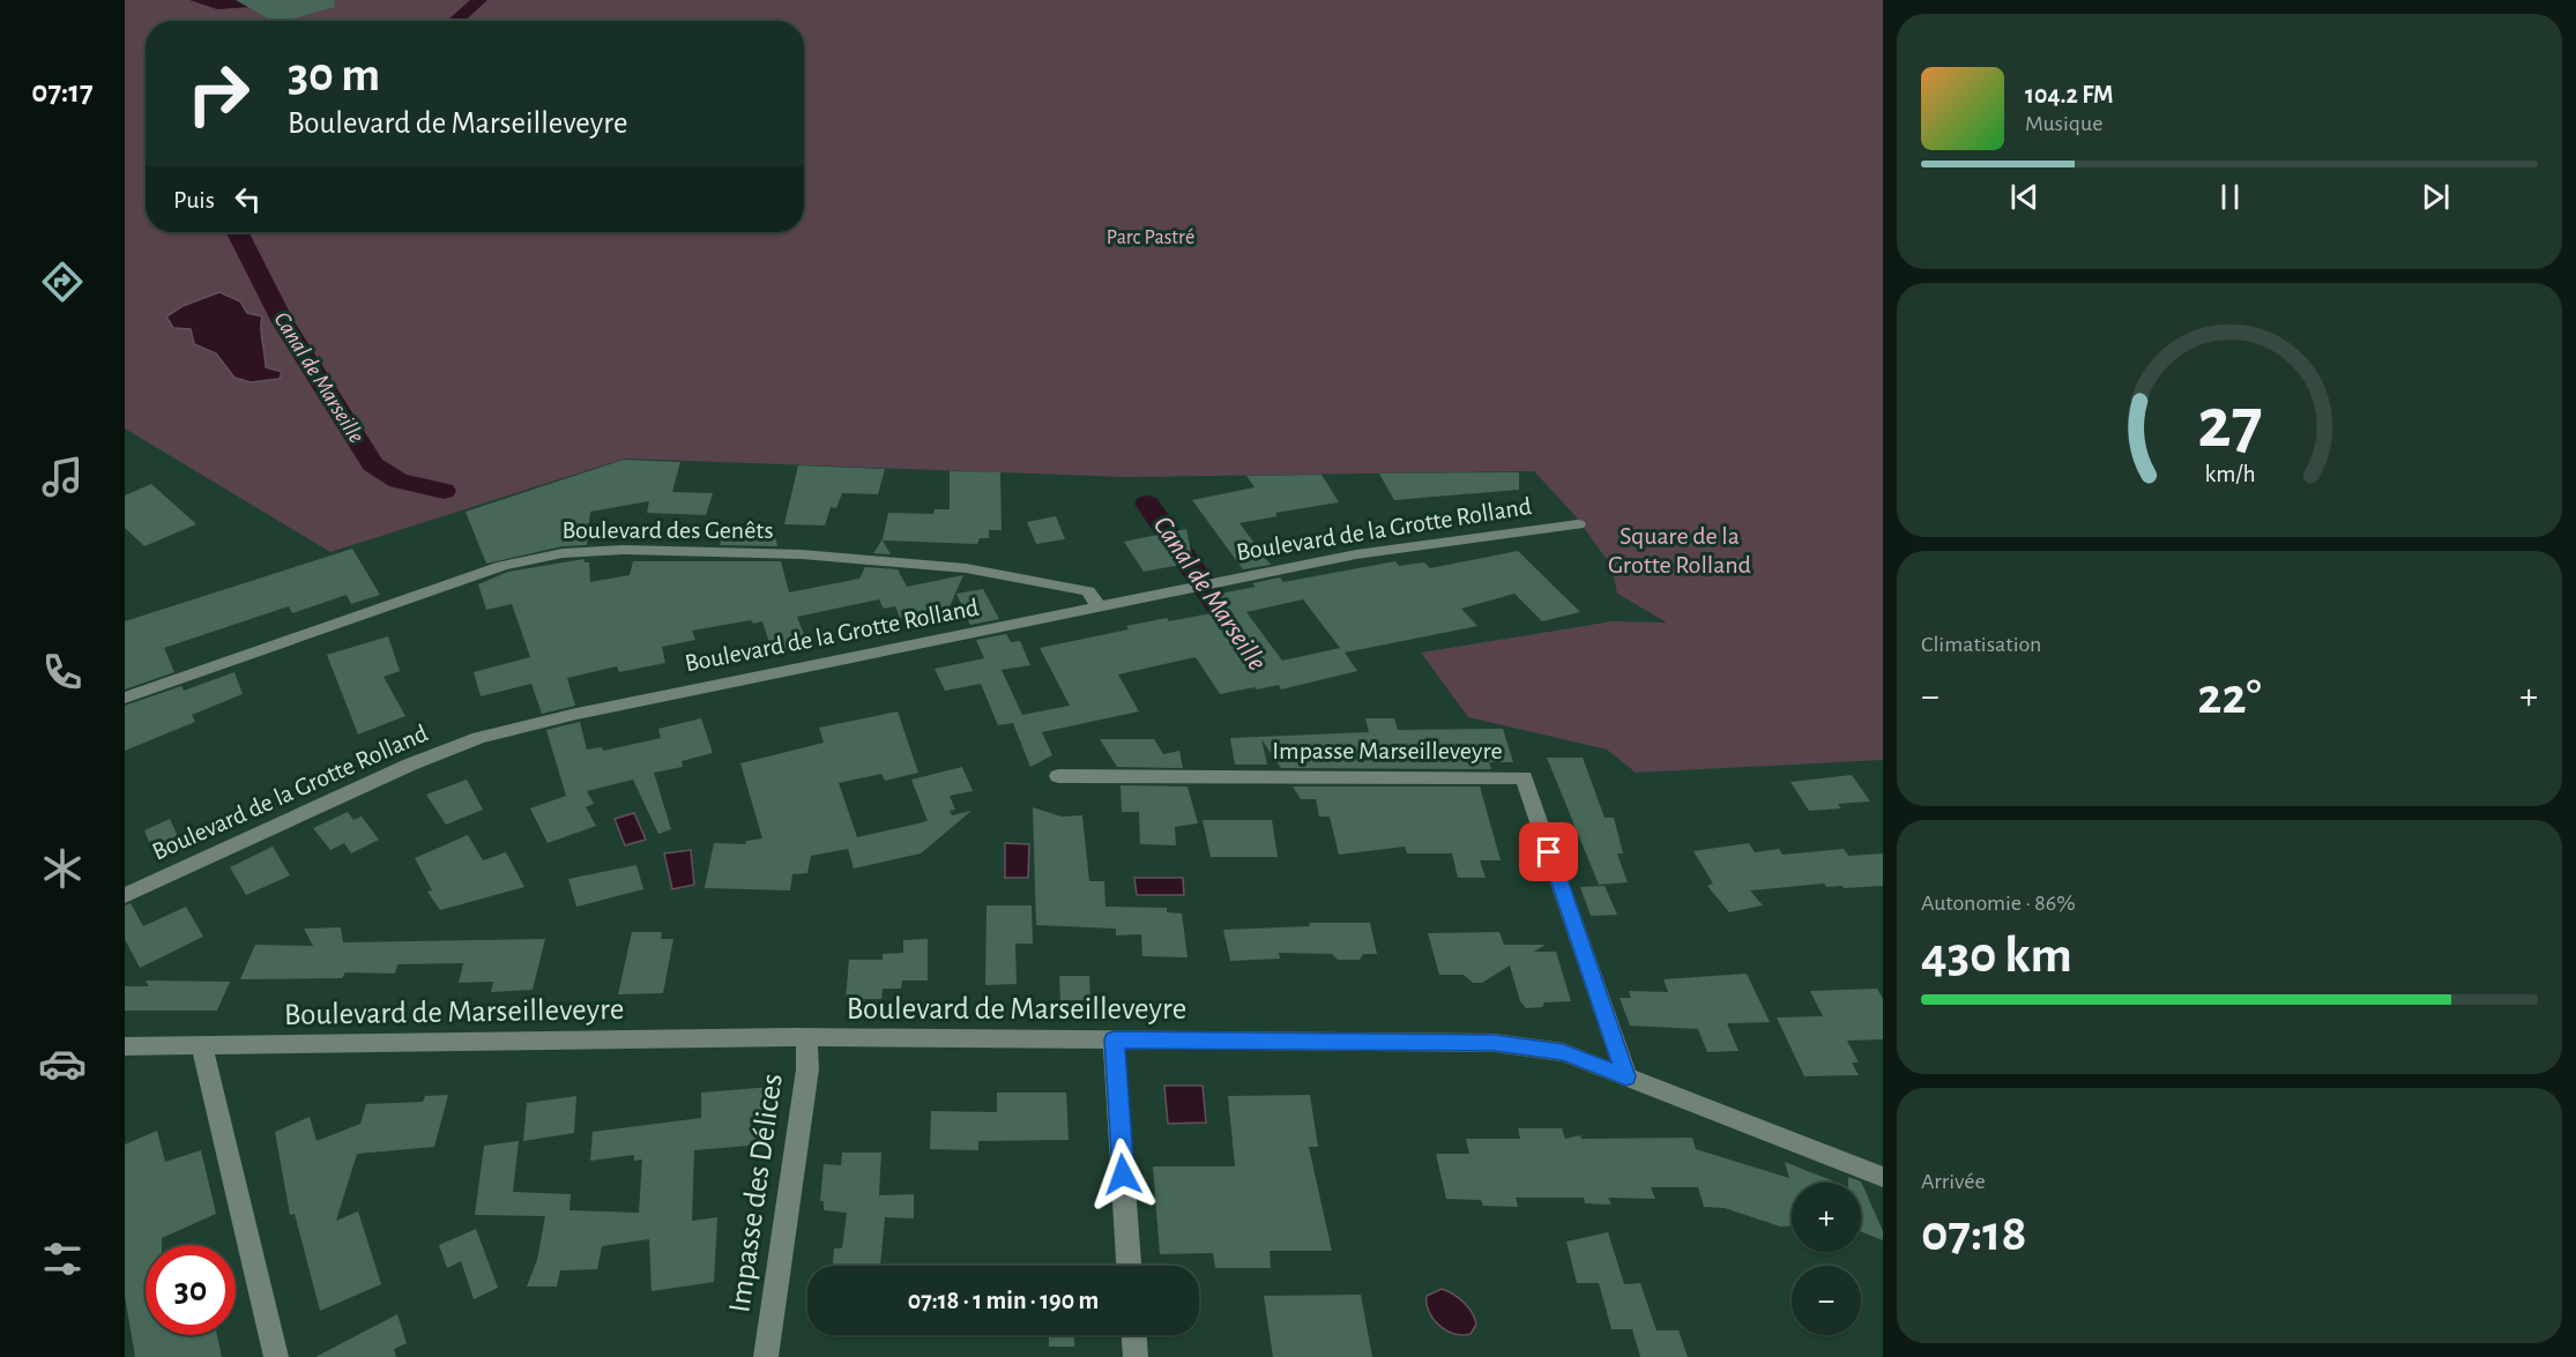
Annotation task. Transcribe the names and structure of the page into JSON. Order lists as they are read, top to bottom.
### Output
{
  "streets": {
    "street": [
      "Boulevard de la Grotte Rolland",
      "Boulevard des Genêts",
      "Impasse Marseilleveyre",
      "Boulevard de Marseilleveyre",
      "Impasse des Délices"
    ]
  },
  "crossings": [
    ["Boulevard de la Grotte Rolland", "Boulevard des Genêts"],
    ["Impasse Marseilleveyre", "Boulevard de Marseilleveyre"],
    ["Boulevard de Marseilleveyre", "Impasse des Délices"]
  ],
  "water": ["Canal de Marseille"],
  "parks": ["Parc Pastré", "Square de la Grotte Rolland"],
  "page": {
    "tabs": "07:17",
    "turn": ["30 m", "Boulevard de Marseilleveyre"],
    "song": ["104.2 FM", "Musique"],
    "then": "Puis",
    "tile": [
      "Climatisation",
      ["Autonomie · 86%", "430 km"],
      ["Arrivée", "07:18"]
    ],
    "heat": ["−", "22°", "+"],
    "map_buttons": ["+", "−"],
    "limit": "30",
    "trip": "07:18 · 1 min · 190 m",
    "gauge": ["27", "km/h"]
  }
}
